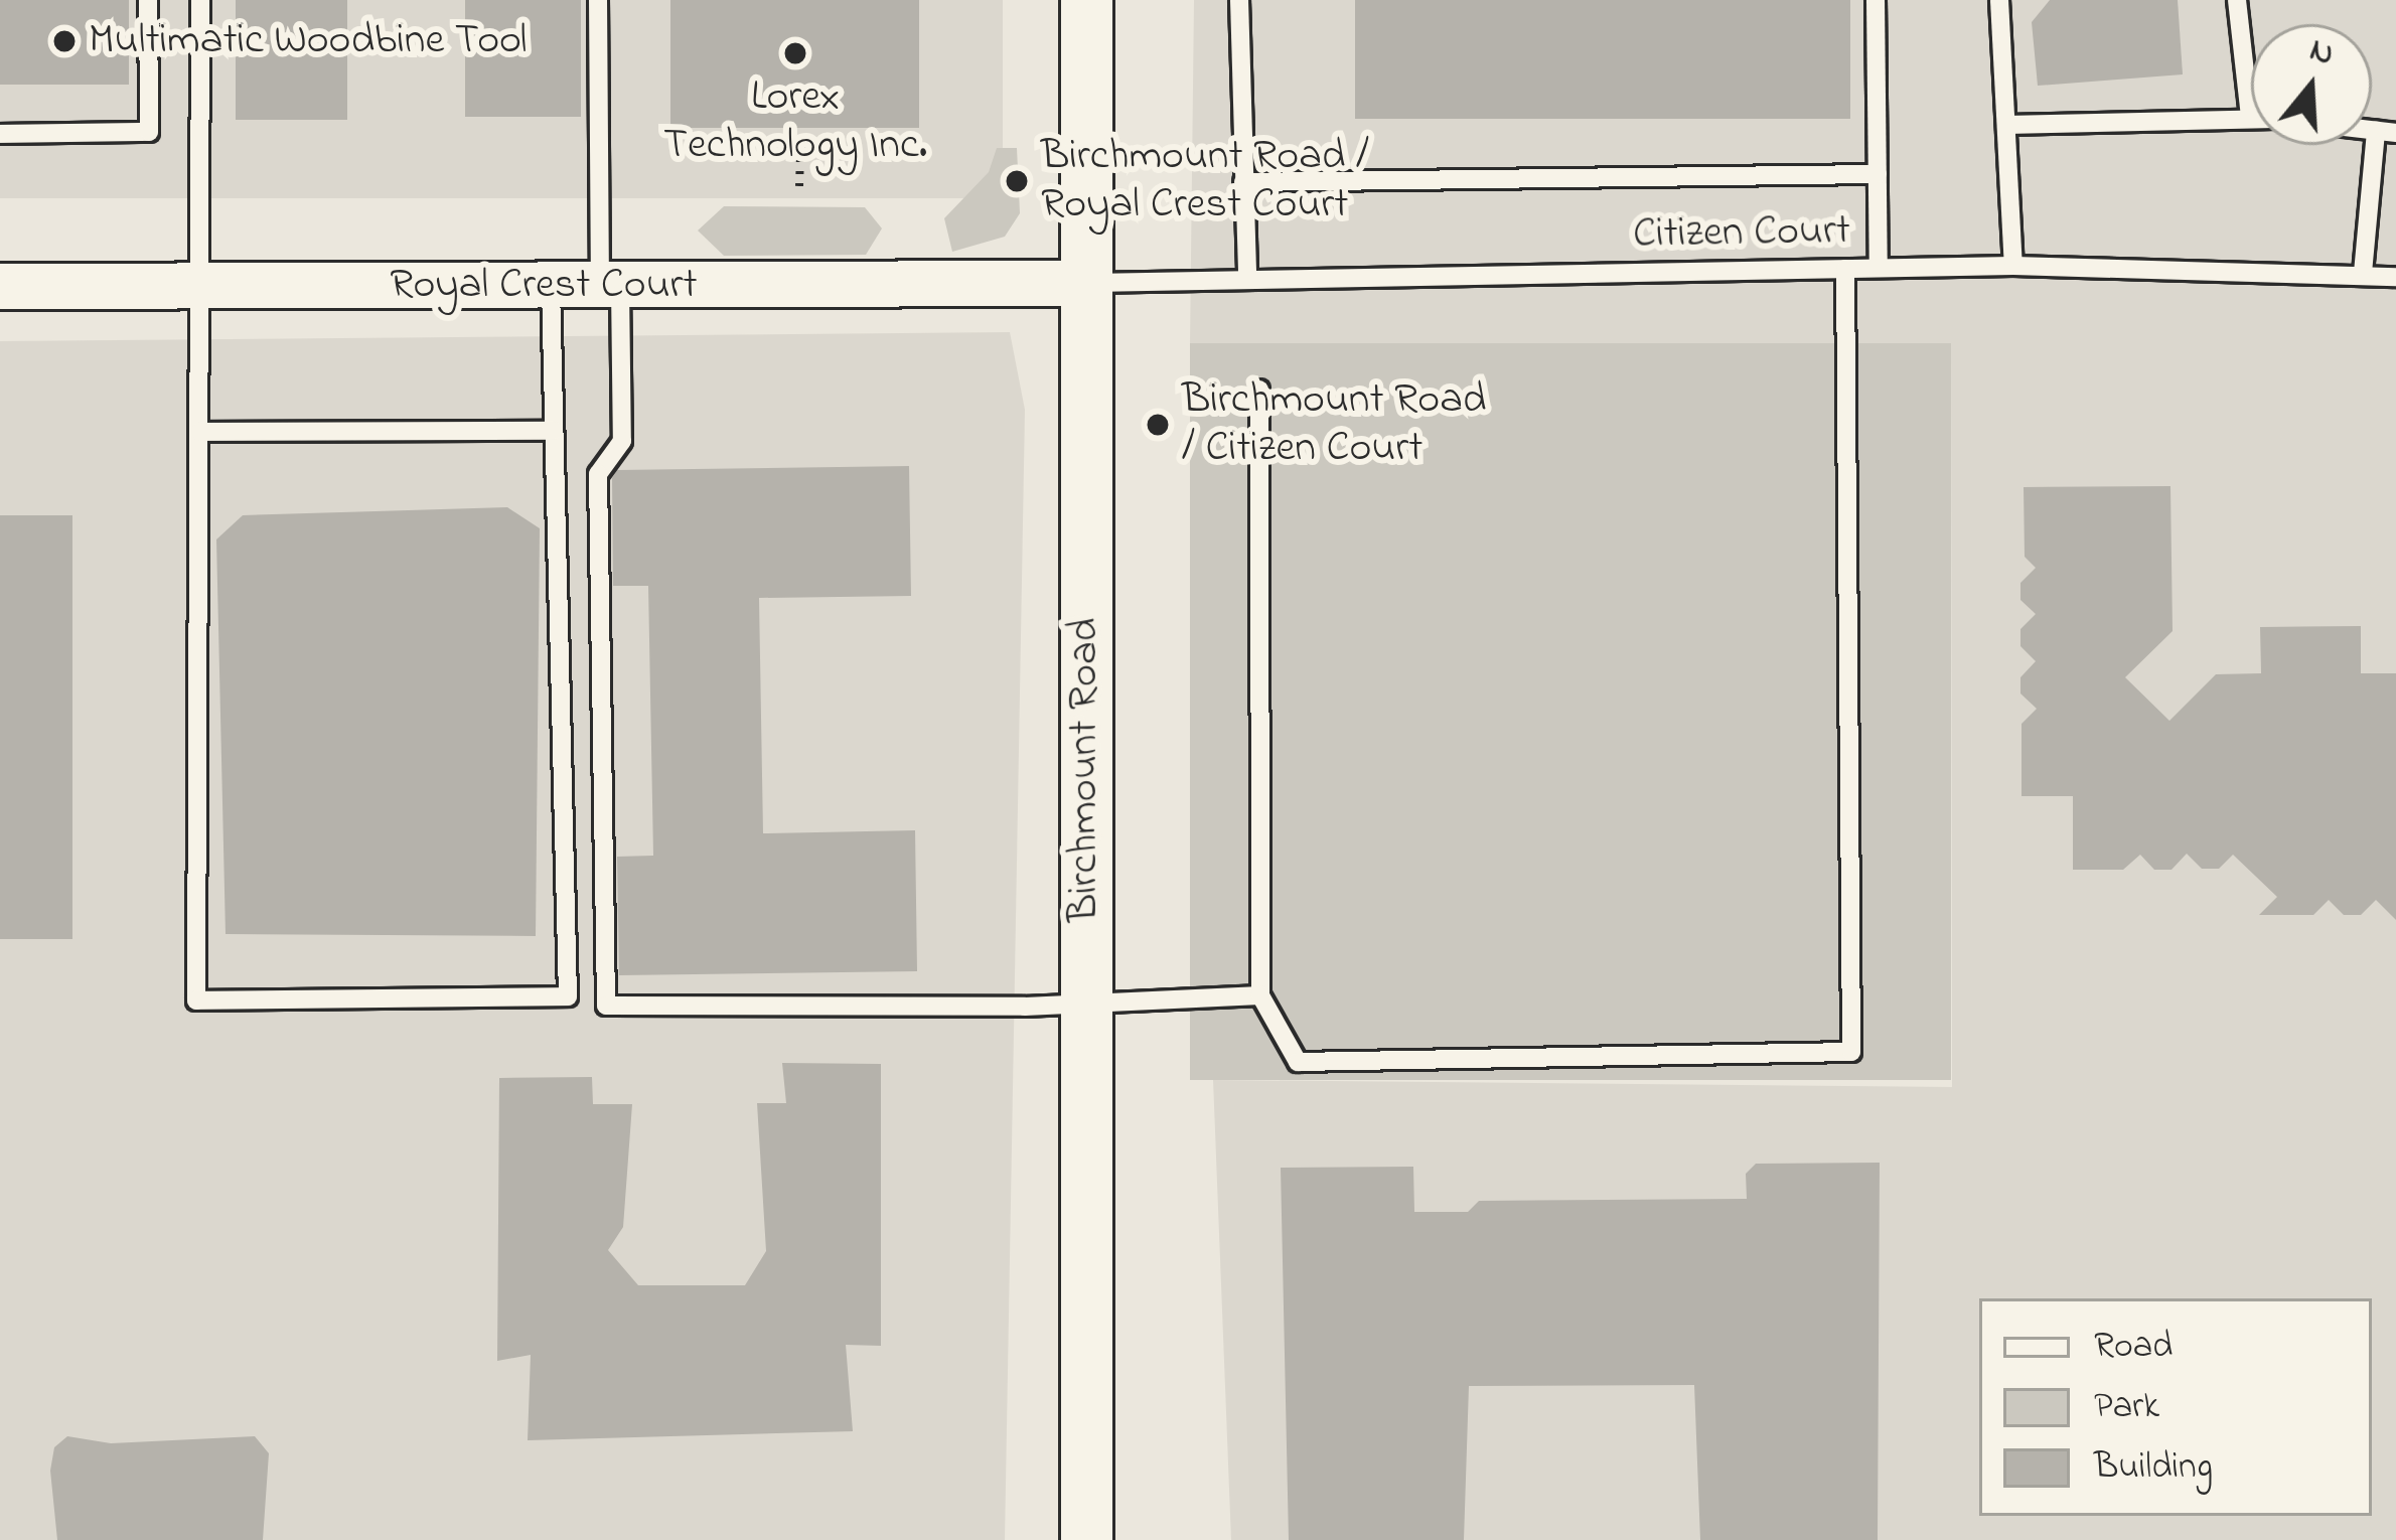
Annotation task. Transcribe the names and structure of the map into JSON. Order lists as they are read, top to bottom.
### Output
{
  "streets": {
    "main road": ["Birchmount Road"],
    "street": ["Royal Crest Court"],
    "lane": ["Citizen Court"]
  },
  "crossings": [
    ["Citizen Court", "Royal Crest Court"],
    ["Citizen Court", "Birchmount Road"],
    ["Royal Crest Court", "Birchmount Road"]
  ],
  "places": [
    "Multimatic Woodbine Tool",
    "Lorex Technology Inc.",
    "Birchmount Road / Royal Crest Court",
    "Birchmount Road / Citizen Court"
  ],
  "legend": ["Road", "Park", "Building"],
  "north": "top"
}
